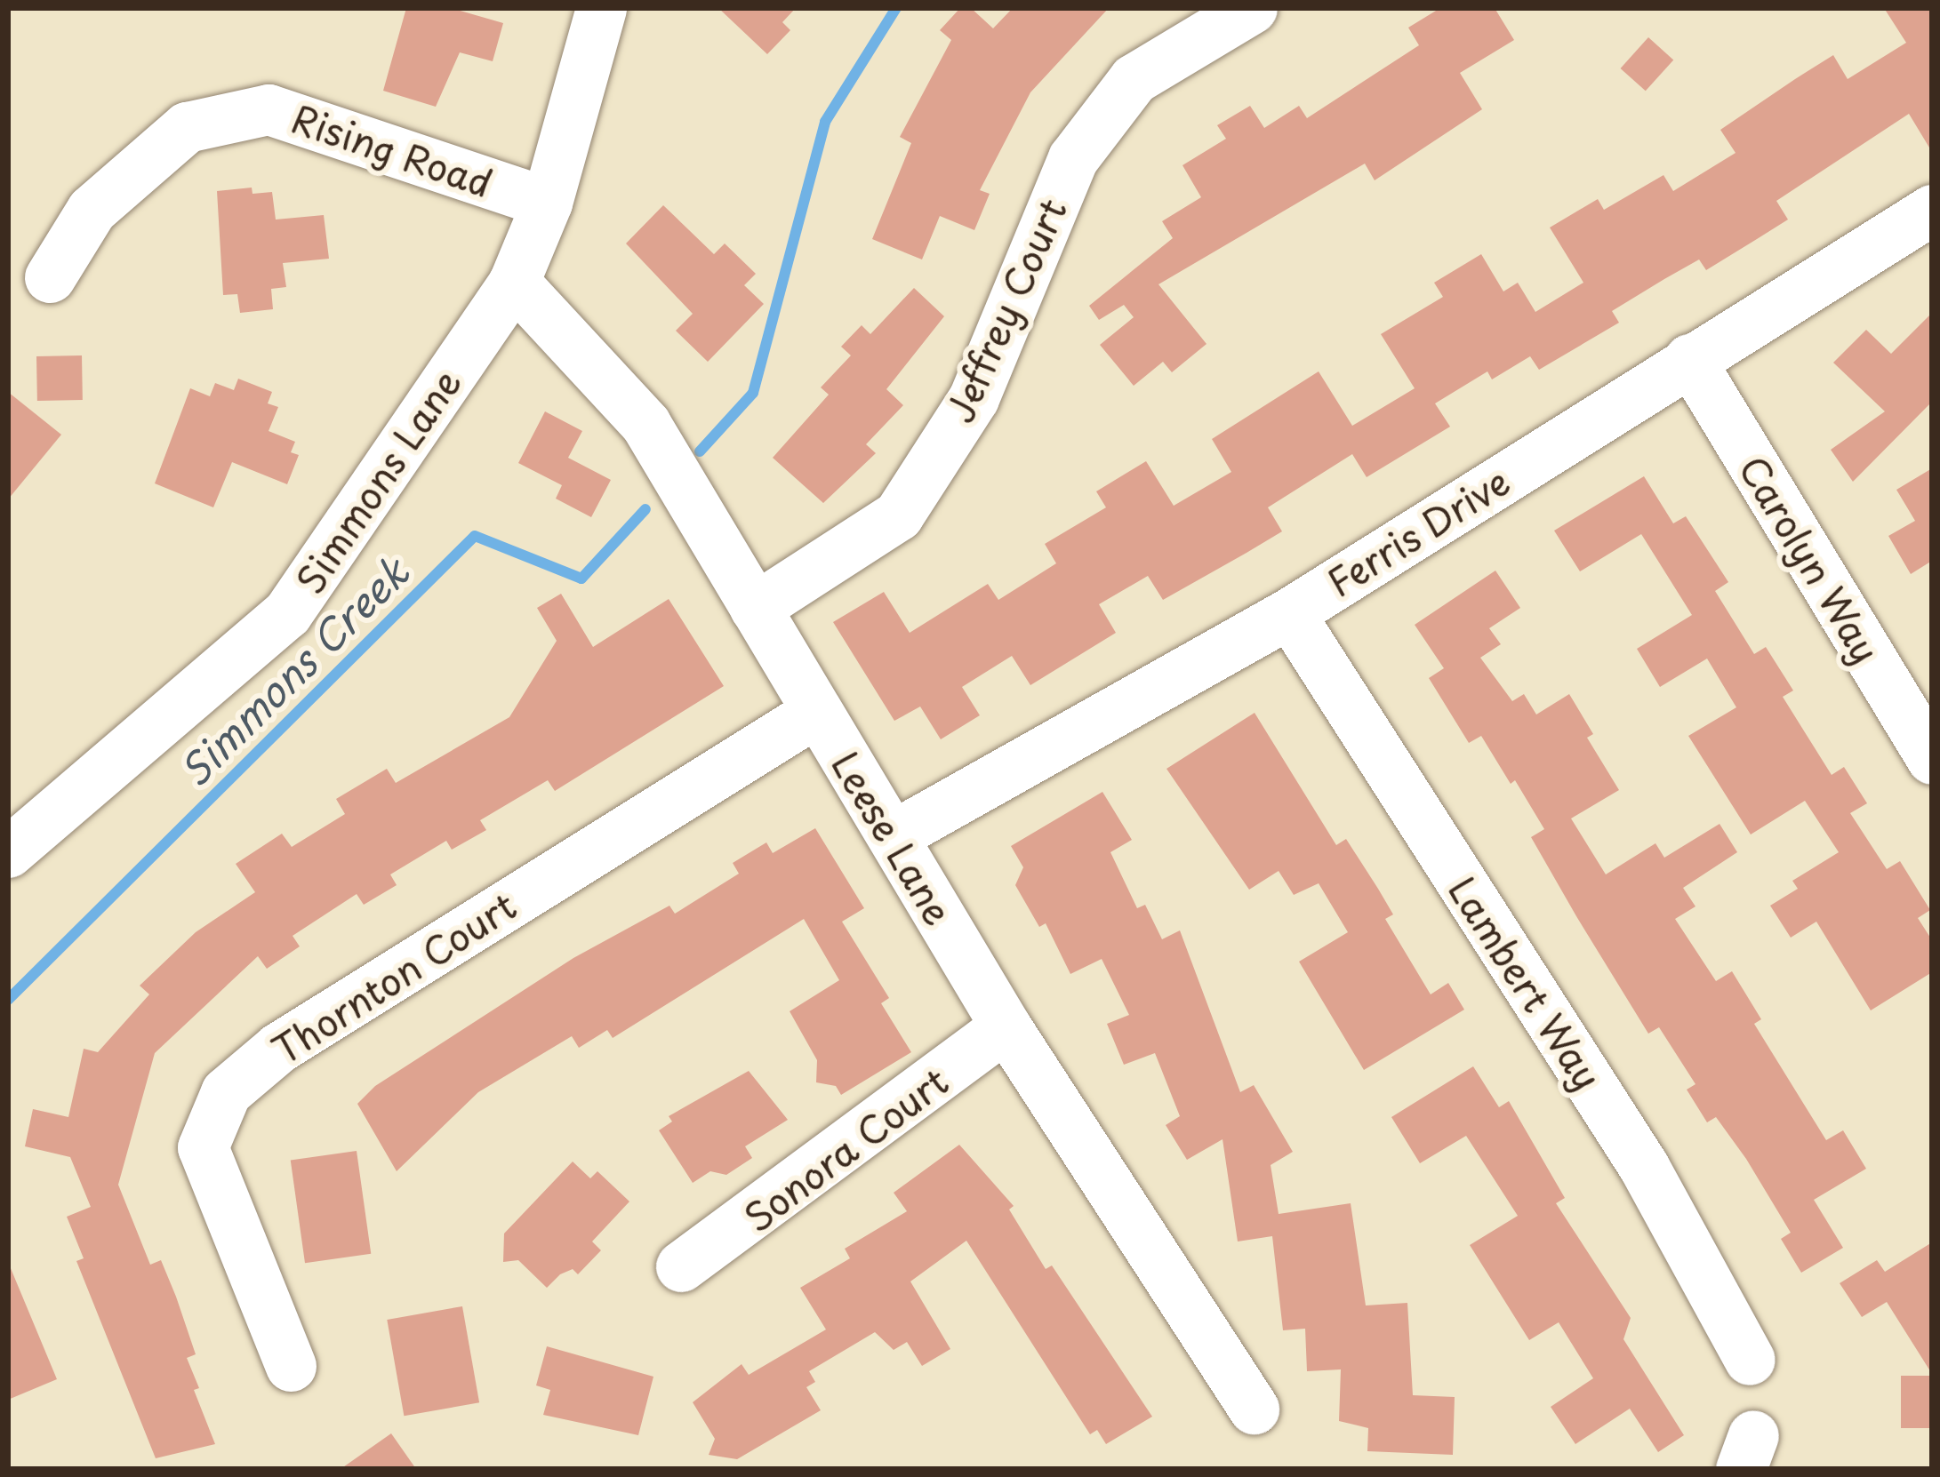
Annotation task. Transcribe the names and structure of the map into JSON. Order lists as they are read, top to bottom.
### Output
{
  "streets": {
    "street": [
      "Rising Road",
      "Jeffrey Court",
      "Simmons Lane",
      "Ferris Drive",
      "Carolyn Way",
      "Leese Lane",
      "Thornton Court",
      "Lambert Way",
      "Sonora Court"
    ]
  },
  "crossings": [
    ["Rising Road", "Simmons Lane"],
    ["Jeffrey Court", "Leese Lane"],
    ["Simmons Lane", "Leese Lane"],
    ["Ferris Drive", "Carolyn Way"],
    ["Ferris Drive", "Leese Lane"],
    ["Ferris Drive", "Lambert Way"],
    ["Leese Lane", "Thornton Court"],
    ["Leese Lane", "Sonora Court"]
  ],
  "water": ["Simmons Creek"]
}
